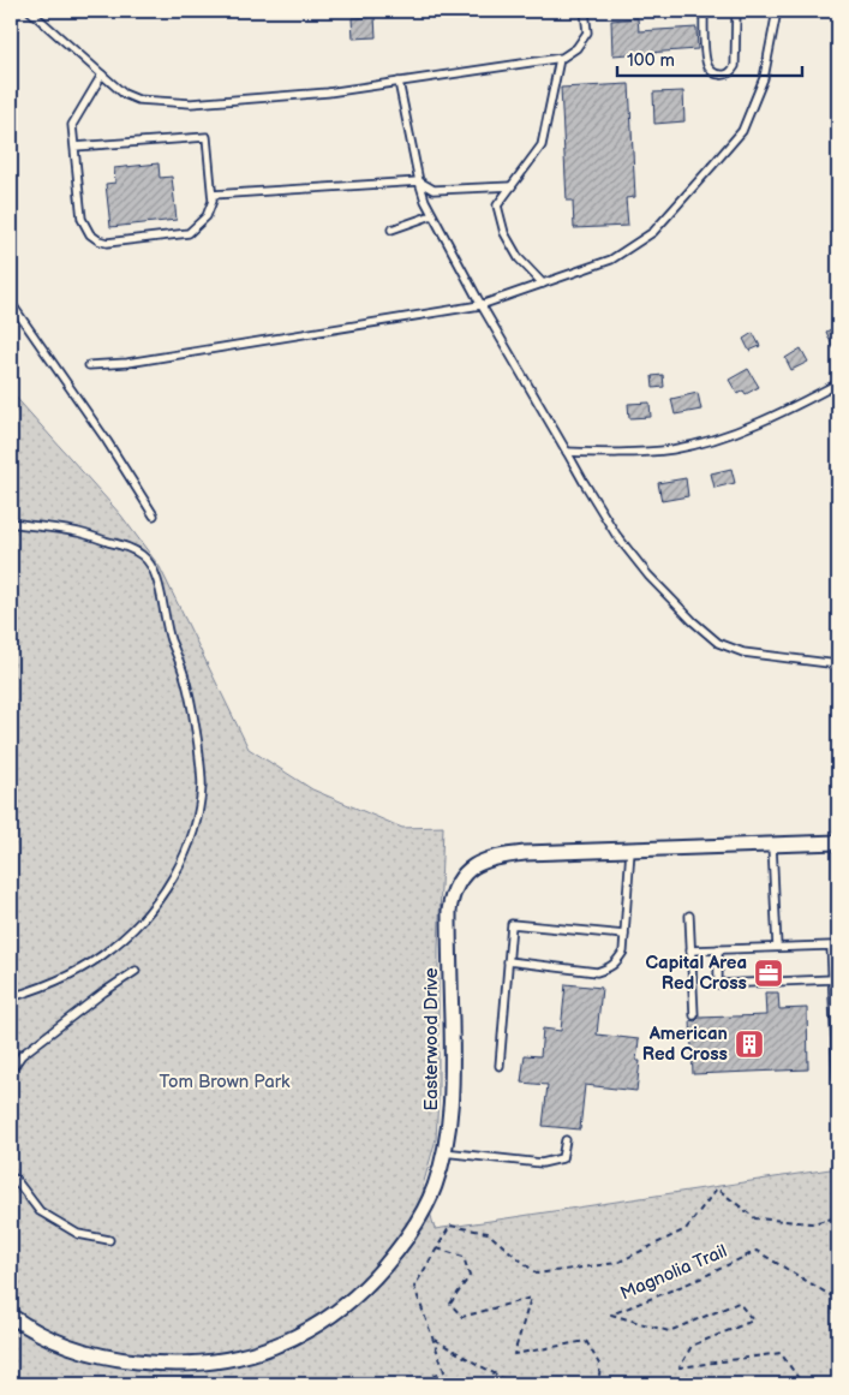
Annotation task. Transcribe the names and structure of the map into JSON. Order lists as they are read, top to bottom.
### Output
{
  "streets": {
    "street": ["Easterwood Drive"],
    "path": ["Magnolia Trail"]
  },
  "parks": ["Tom Brown Park"],
  "places": {
    "office": ["Capital Area Red Cross"],
    "building": ["American Red Cross"]
  },
  "scale_bar": "100 m"
}
